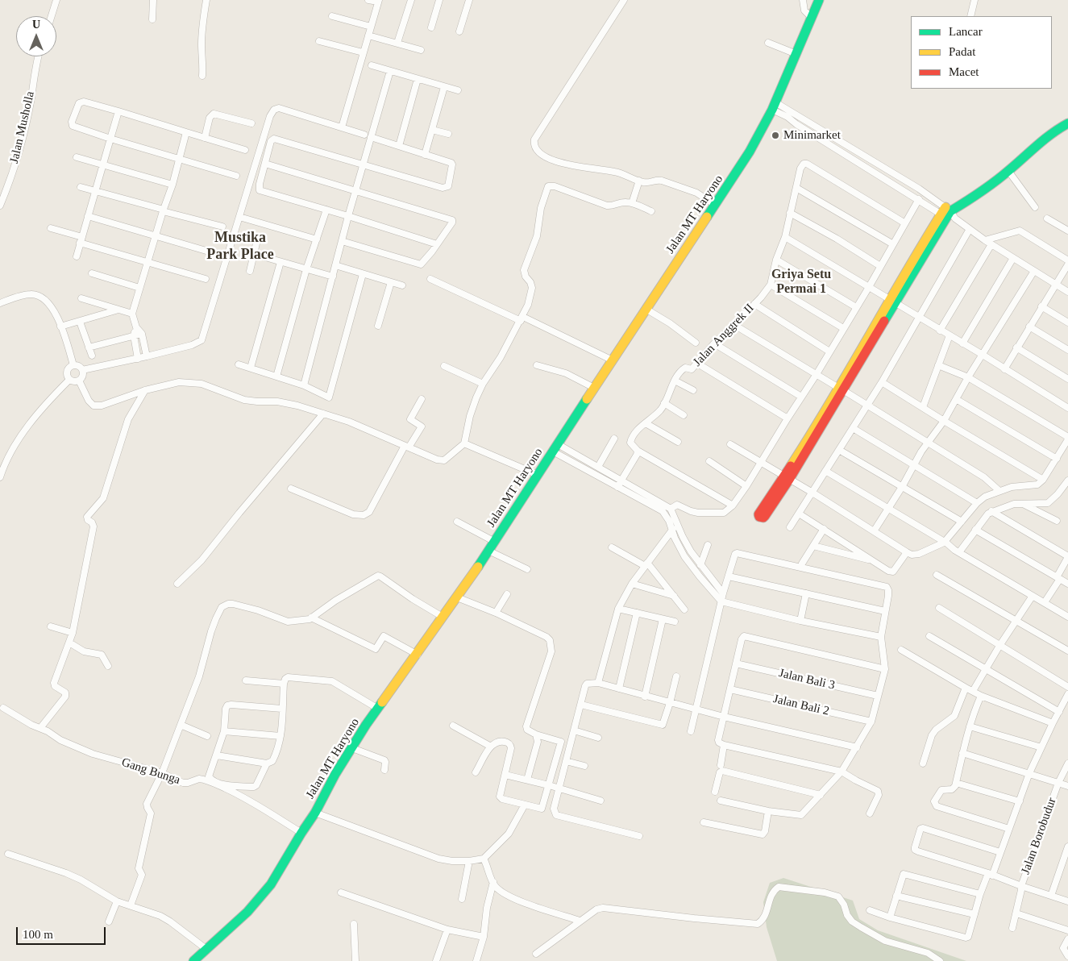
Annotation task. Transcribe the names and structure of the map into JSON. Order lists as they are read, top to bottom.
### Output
{
  "streets": {
    "main road": ["Jalan MT Haryono"],
    "street": [
      "Jalan Musholla",
      "Jalan Anggrek II",
      "Jalan Bali 3",
      "Jalan Bali 2",
      "Gang Bunga",
      "Jalan Borobudur"
    ]
  },
  "crossings": [
    ["Jalan MT Haryono", "Gang Bunga"]
  ],
  "districts": ["Mustika Park Place", "Griya Setu Permai 1"],
  "places": ["Minimarket"],
  "legend": ["Lancar", "Padat", "Macet"],
  "scale_bar": "100 m",
  "north": "top"
}
